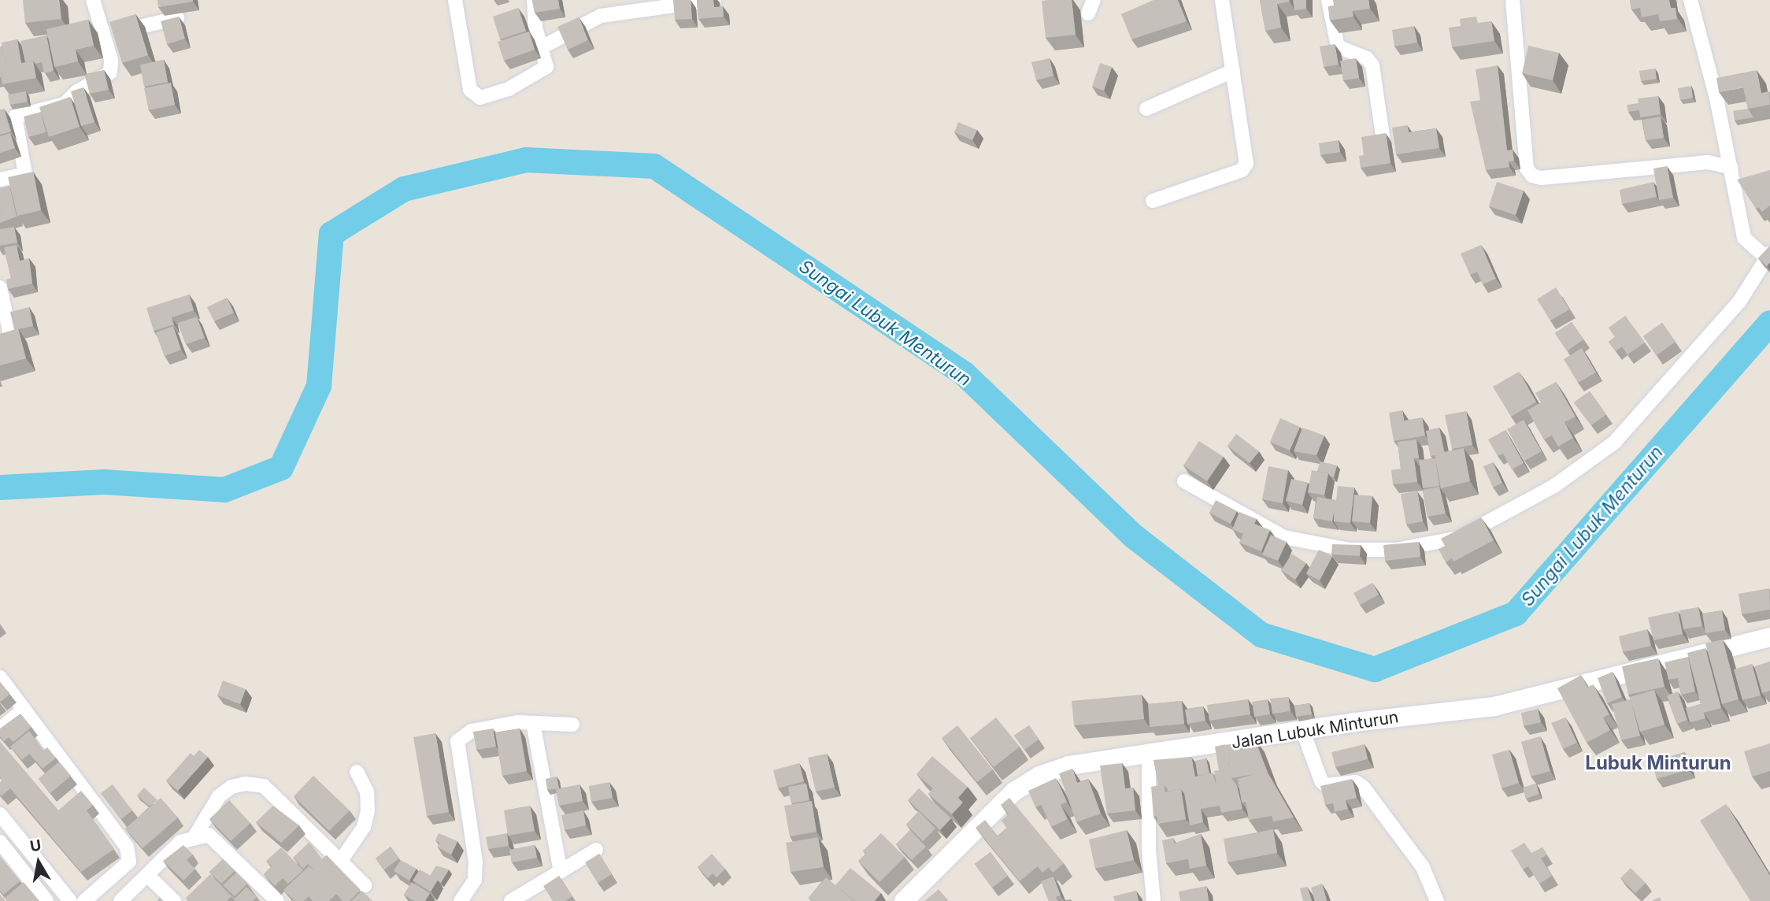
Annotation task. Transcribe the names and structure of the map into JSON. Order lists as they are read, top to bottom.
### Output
{
  "streets": {
    "street": ["Jalan Lubuk Minturun"]
  },
  "districts": ["Lubuk Minturun"],
  "water": ["Sungai Lubuk Menturun"],
  "north": "top"
}
